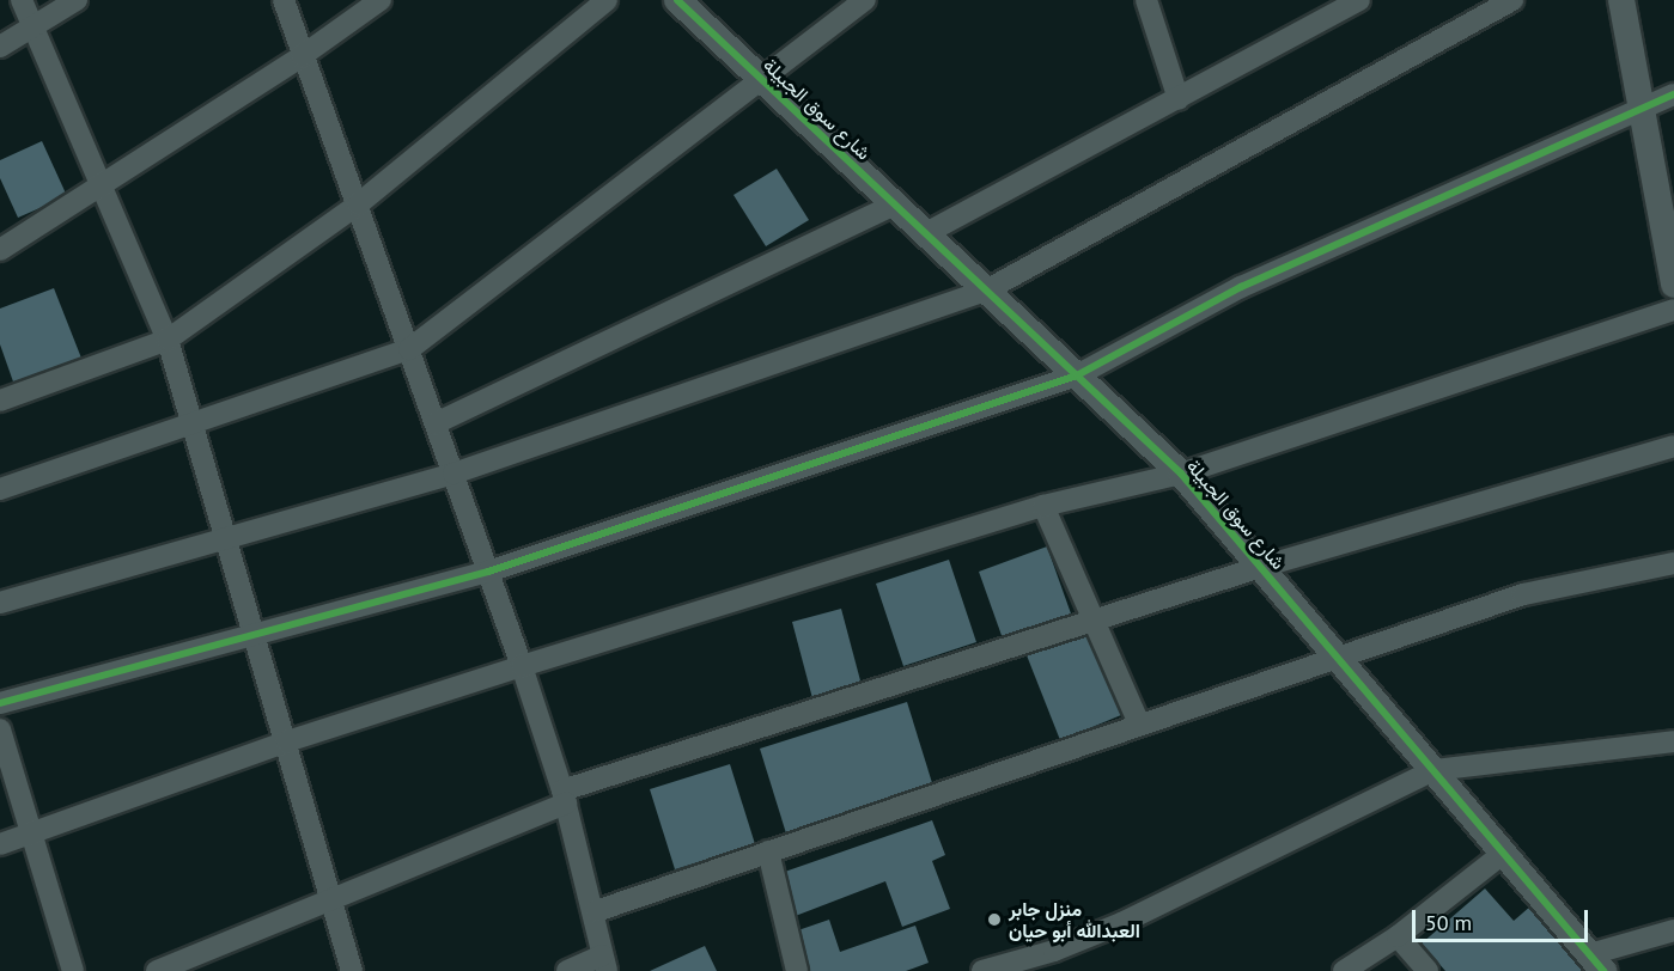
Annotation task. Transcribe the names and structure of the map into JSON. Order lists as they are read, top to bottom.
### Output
{
  "streets": {
    "street": ["شارع سوق الجبيلة"]
  },
  "places": ["منزل جابر العبدالله أبو حيان"],
  "scale_bar": "50 m"
}
